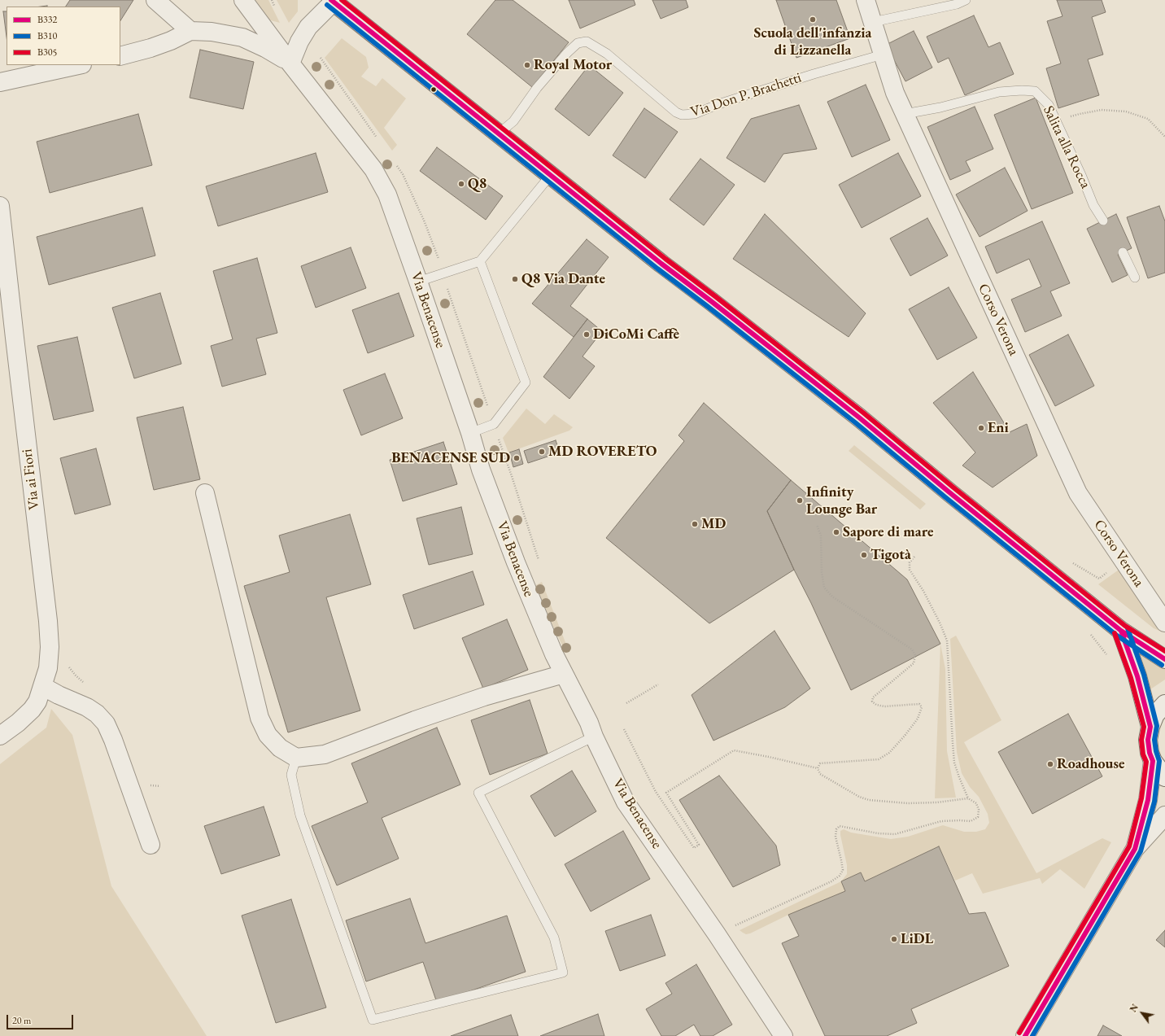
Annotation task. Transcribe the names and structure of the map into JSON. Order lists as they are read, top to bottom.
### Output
{
  "streets": {
    "street": ["Via Benacense", "Corso Verona", "Via ai Fiori"],
    "lane": ["Via Don P. Brachetti", "Salita alla Rocca"]
  },
  "crossings": [
    ["Via Don P. Brachetti", "Corso Verona"],
    ["Salita alla Rocca", "Corso Verona"]
  ],
  "places": [
    "Scuola dell'infanzia di Lizzanella",
    "Royal Motor",
    "Q8",
    "Q8 Via Dante",
    "DiCoMi Caffè",
    "Eni",
    "MD ROVERETO",
    "BENACENSE SUD",
    "Infinity Lounge Bar",
    "MD",
    "Sapore di mare",
    "Tigotà",
    "Roadhouse",
    "LiDL"
  ],
  "lines": ["transit line B332", "transit line B305", "transit line B310"],
  "legend": ["B332", "B310", "B305"],
  "scale_bar": "20 m",
  "north": "top left"
}
